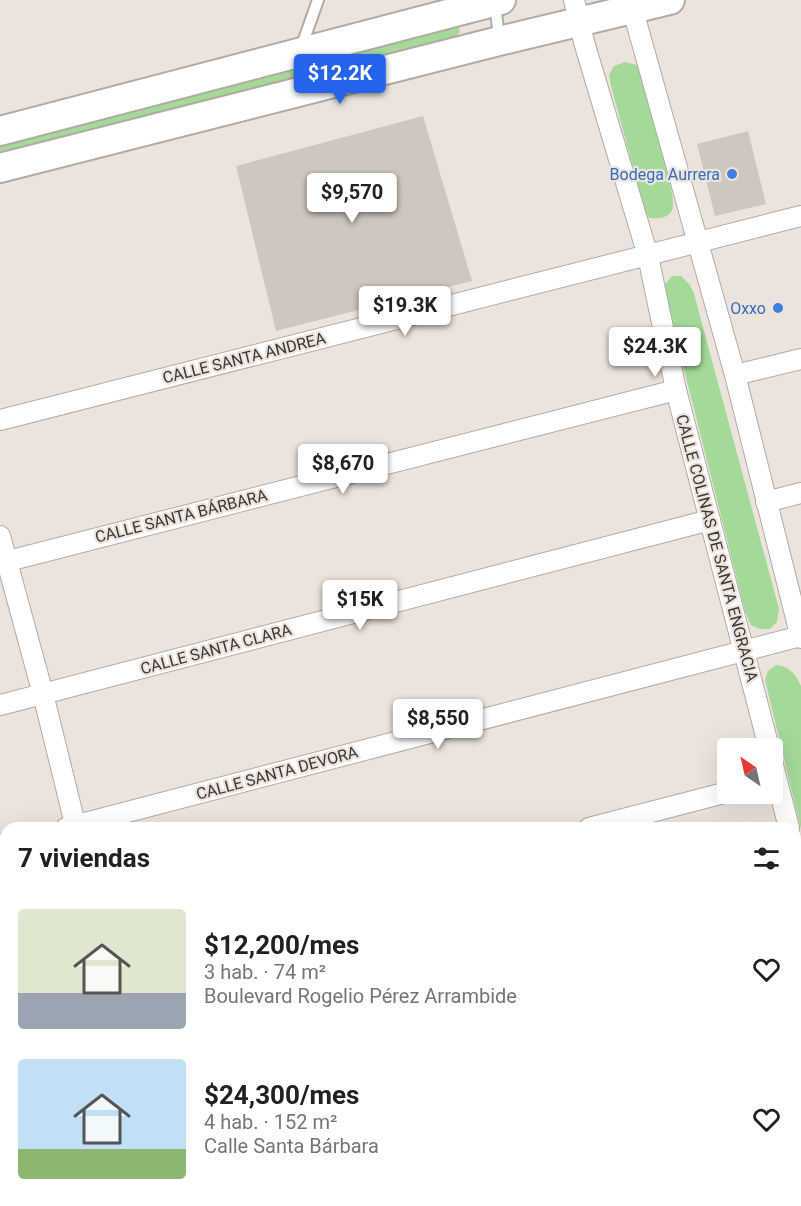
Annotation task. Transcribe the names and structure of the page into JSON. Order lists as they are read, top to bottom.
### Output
{
  "streets": {
    "street": [
      "CALLE SANTA ANDREA",
      "CALLE SANTA BÁRBARA",
      "CALLE COLINAS DE SANTA ENGRACIA",
      "CALLE SANTA CLARA",
      "CALLE SANTA DEVORA"
    ]
  },
  "crossings": [
    ["CALLE SANTA ANDREA", "CALLE COLINAS DE SANTA ENGRACIA"],
    ["CALLE SANTA BÁRBARA", "CALLE COLINAS DE SANTA ENGRACIA"],
    ["CALLE COLINAS DE SANTA ENGRACIA", "CALLE SANTA CLARA"],
    ["CALLE COLINAS DE SANTA ENGRACIA", "CALLE SANTA DEVORA"]
  ],
  "places": ["Bodega Aurrera", "Oxxo"],
  "north": "top left",
  "page": {
    "price": [
      "$12.2K",
      "$9,570",
      "$19.3K",
      "$24.3K",
      "$8,670",
      "$15K",
      "$8,550"
    ],
    "heading": "7 viviendas",
    "list": [
      {
        "name": "$12,200/mes",
        "note": "3 hab. · 74 m² · Boulevard Rogelio Pérez Arrambide"
      },
      {
        "name": "$24,300/mes",
        "note": "4 hab. · 152 m² · Calle Santa Bárbara"
      }
    ]
  }
}
